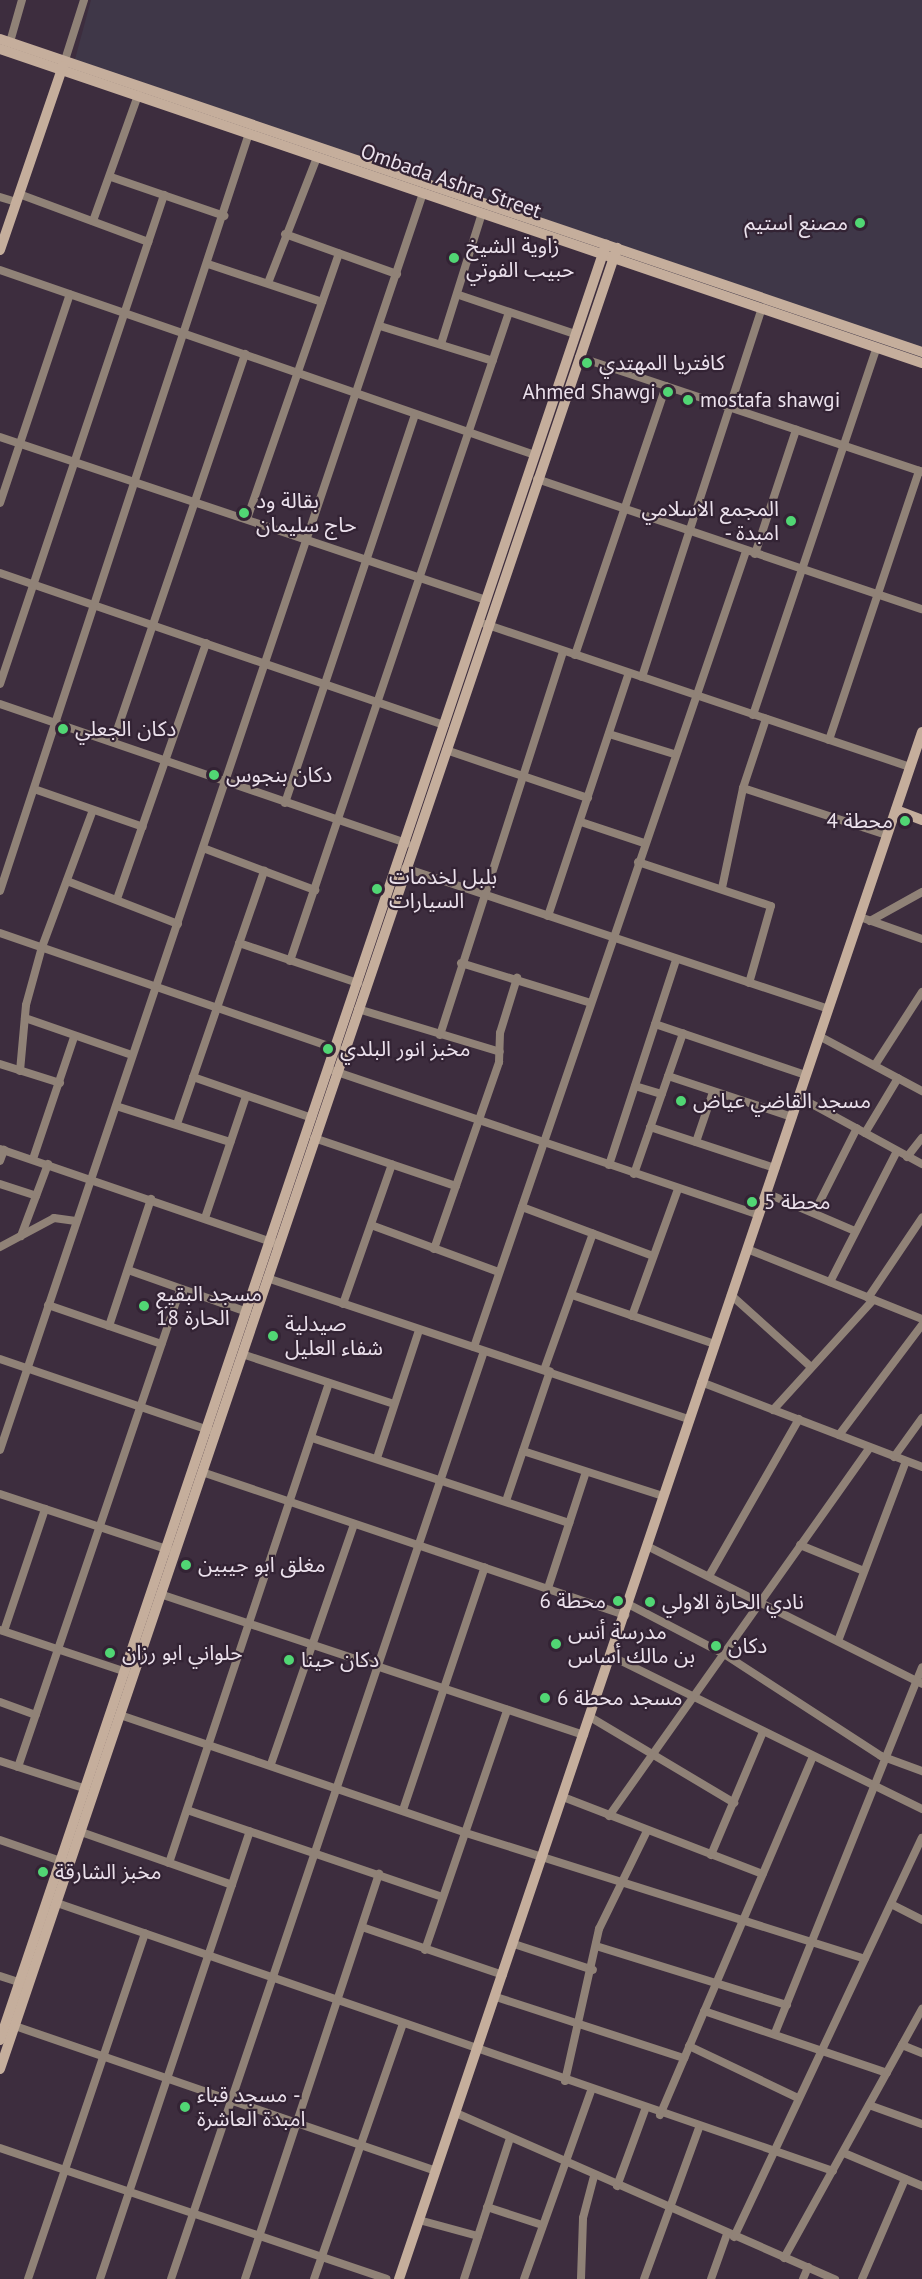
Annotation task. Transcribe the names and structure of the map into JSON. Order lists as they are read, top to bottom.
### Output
{
  "streets": {
    "main road": ["Ombada Ashra Street"]
  },
  "places": [
    "مصنع استيم",
    "زاوية الشيخ حبيب الفوتي",
    "كافتريا المهتدي",
    "Ahmed Shawgi",
    "mostafa shawgi",
    "بقالة ود حاج سليمان",
    "المجمع الاسلامي - امبدة",
    "دكان الجعلي",
    "دكان بنجوس",
    "محطة 4",
    "بلبل لخدمات السيارات",
    "مخبز انور البلدي",
    "مسجد القاضي عياض",
    "محطة 5",
    "مسجد البقيع الحارة 18",
    "صيدلية شفاء العليل",
    "مغلق ابو جيبين",
    "محطة 6",
    "نادي الحارة الاولي",
    "مدرسة أنس بن مالك أساس",
    "دكان",
    "حلواني ابو رزان",
    "دكان حينا",
    "مسجد محطة 6",
    "مخبز الشارقة",
    "مسجد قباء - امبدة العاشرة"
  ]
}
